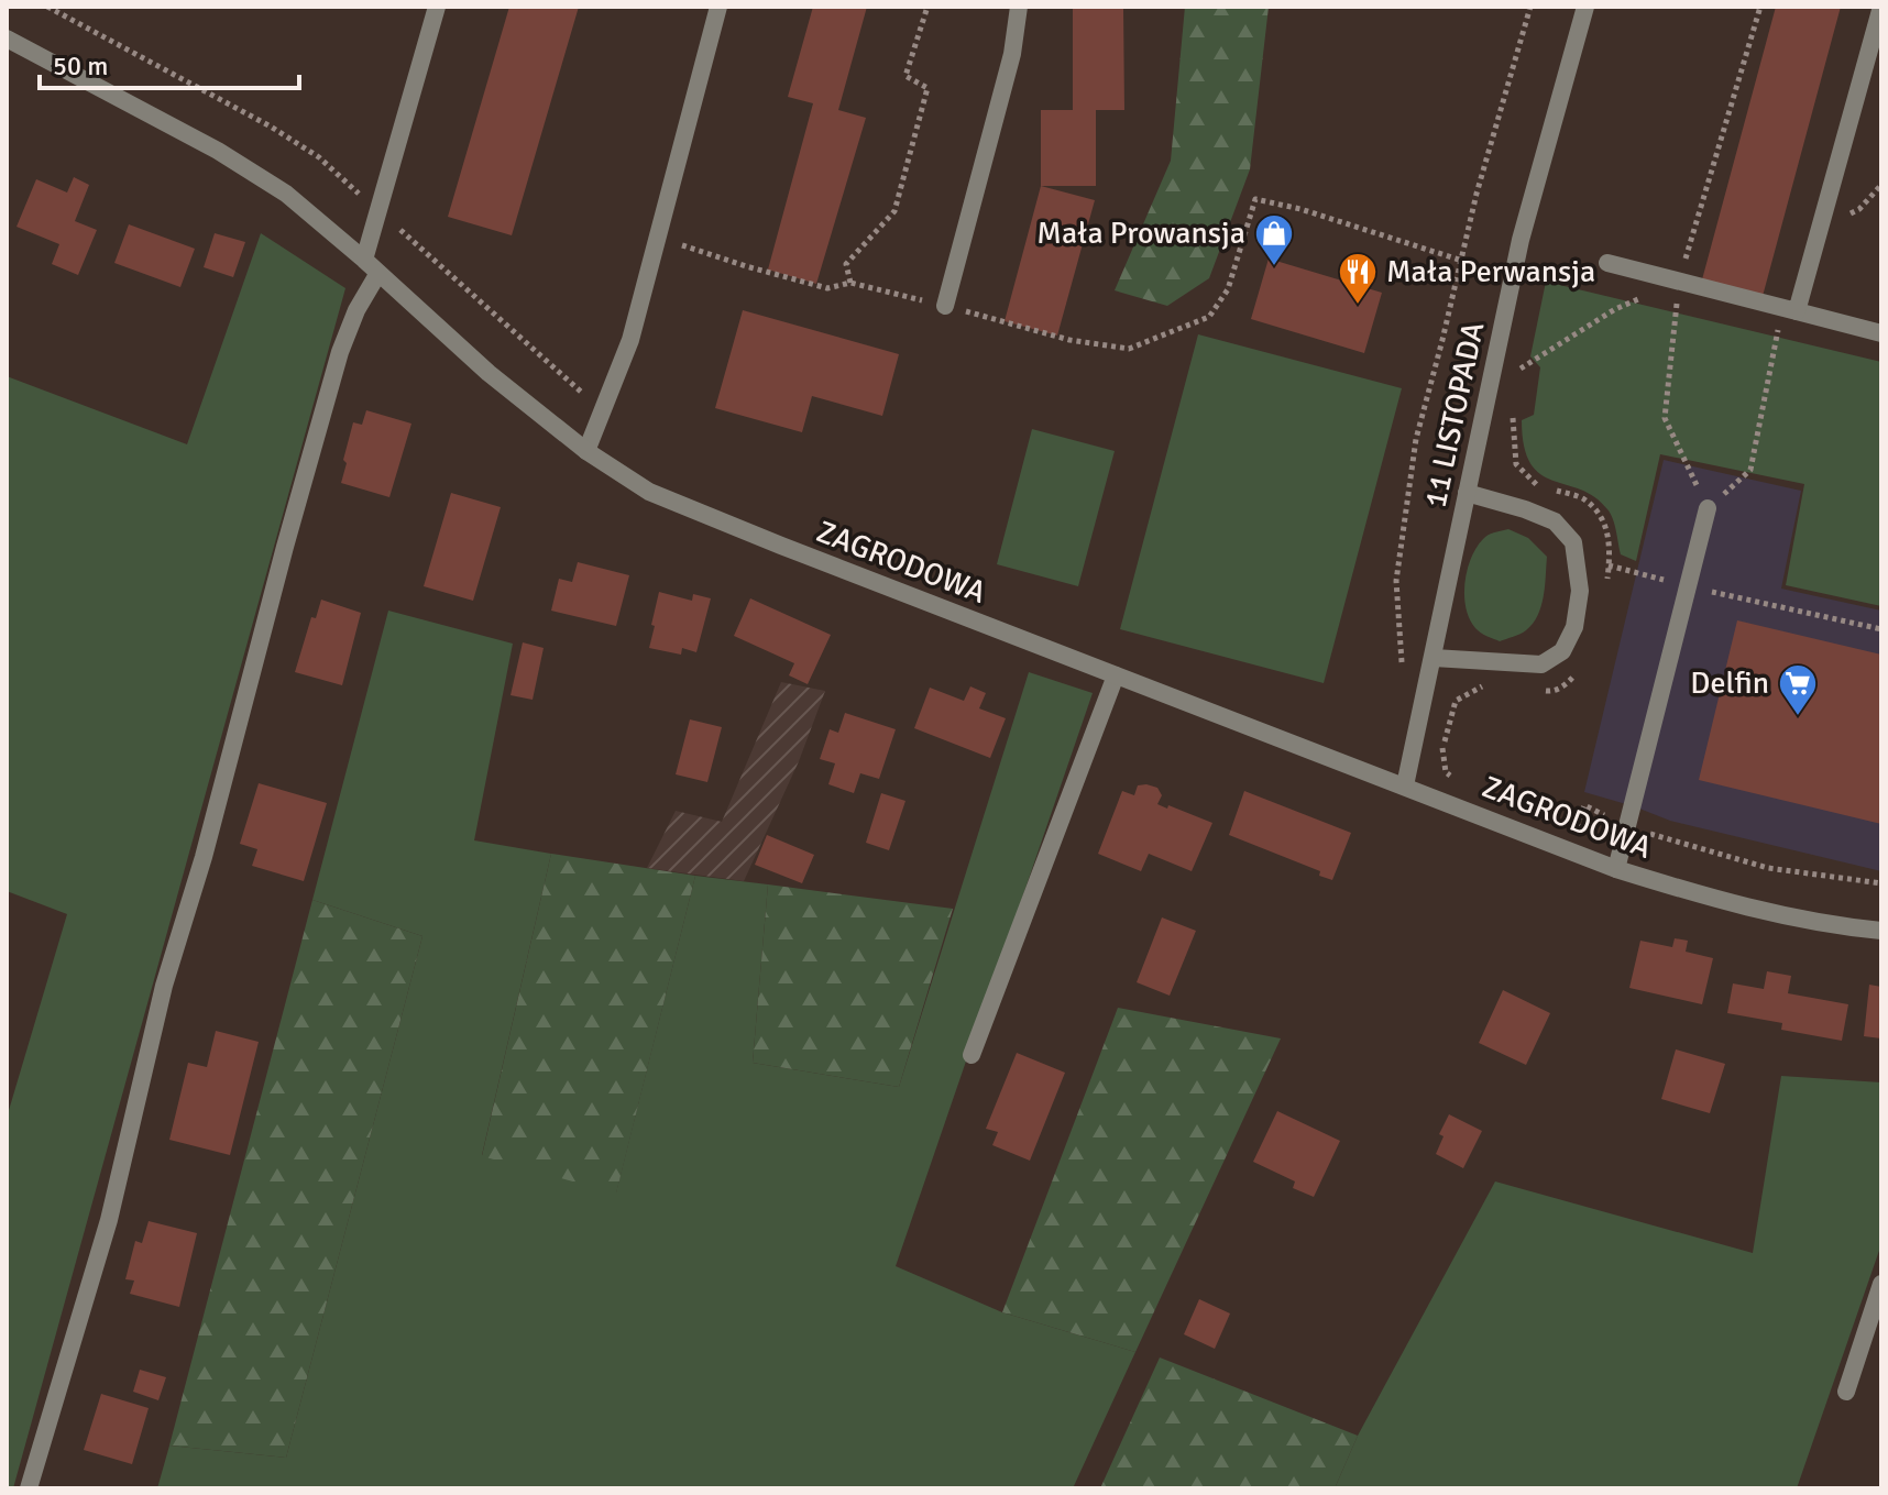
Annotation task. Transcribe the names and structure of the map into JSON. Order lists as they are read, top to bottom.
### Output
{
  "streets": {
    "street": ["11 LISTOPADA", "ZAGRODOWA"]
  },
  "crossings": [
    ["11 LISTOPADA", "ZAGRODOWA"]
  ],
  "places": {
    "shop": ["Mała Prowansja"],
    "restaurant": ["Mała Perwansja"],
    "supermarket": ["Delfin"]
  },
  "scale_bar": "50 m"
}
